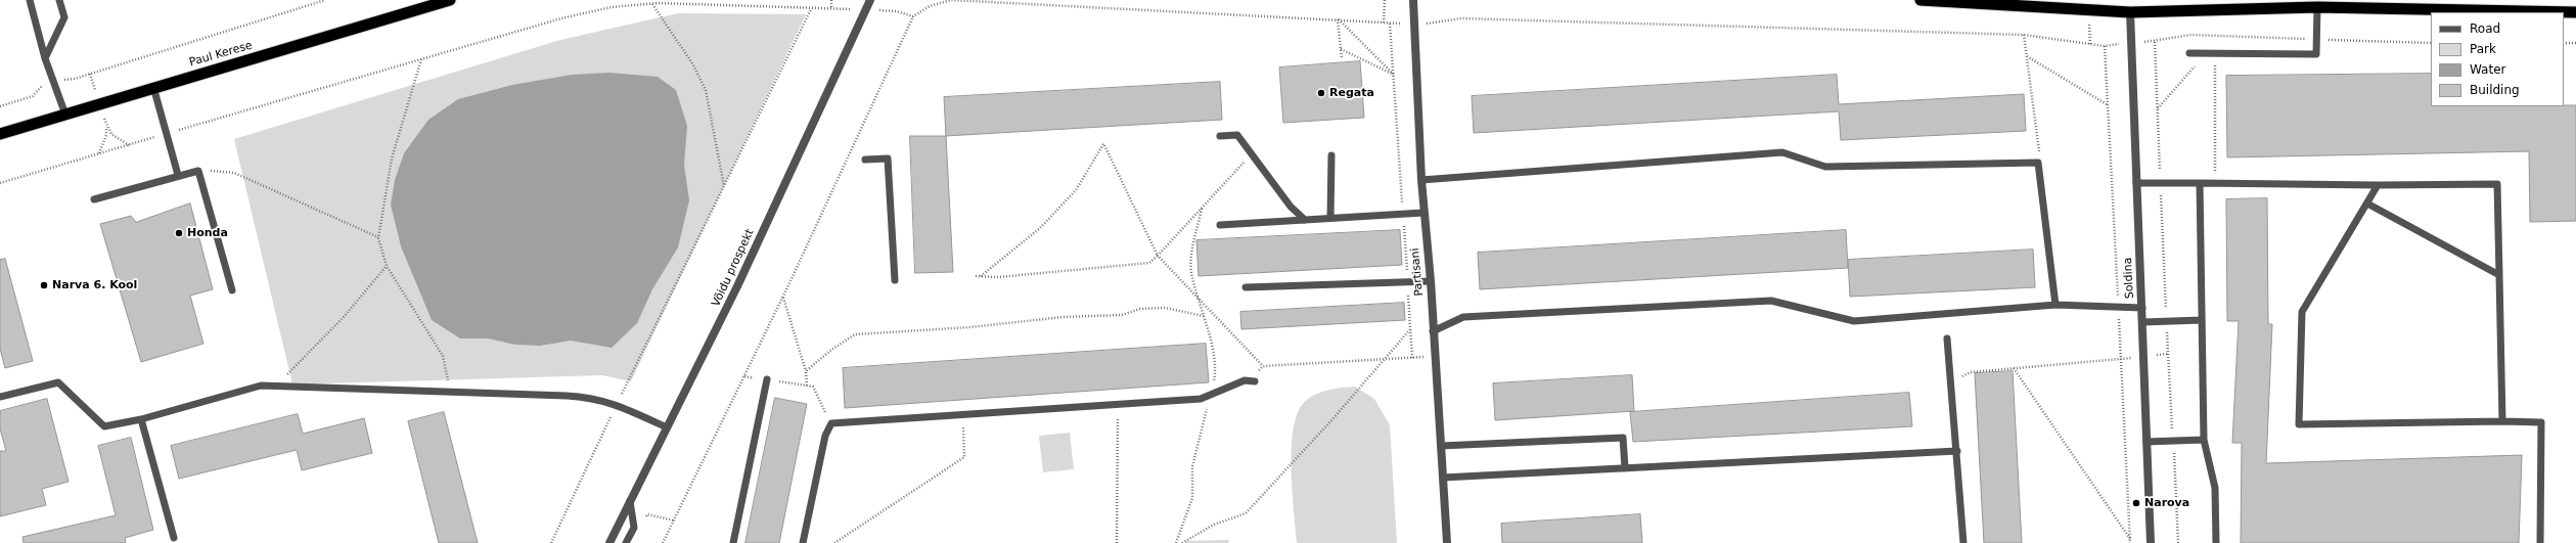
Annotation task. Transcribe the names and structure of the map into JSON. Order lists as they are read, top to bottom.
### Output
{
  "streets": {
    "highway": ["Paul Kerese"],
    "street": ["Võidu prospekt", "Partisani", "Soldina"]
  },
  "places": [
    "Regata",
    "Honda",
    "Narva 6. Kool",
    "Narova"
  ],
  "legend": [
    "Road",
    "Park",
    "Water",
    "Building"
  ]
}
